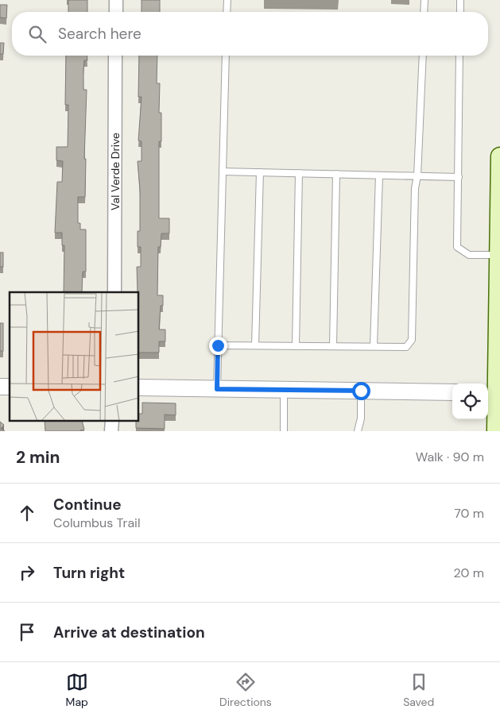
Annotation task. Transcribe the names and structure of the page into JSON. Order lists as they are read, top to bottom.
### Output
{
  "streets": {
    "street": ["Val Verde Drive"]
  },
  "page": {
    "search": "Search here",
    "heading": ["2 min", "Walk · 90 m"],
    "list": [
      ["Continue", "Columbus Trail", "70 m"],
      ["Turn right", "20 m"],
      "Arrive at destination"
    ],
    "nav": ["Map", "Directions", "Saved"]
  }
}
